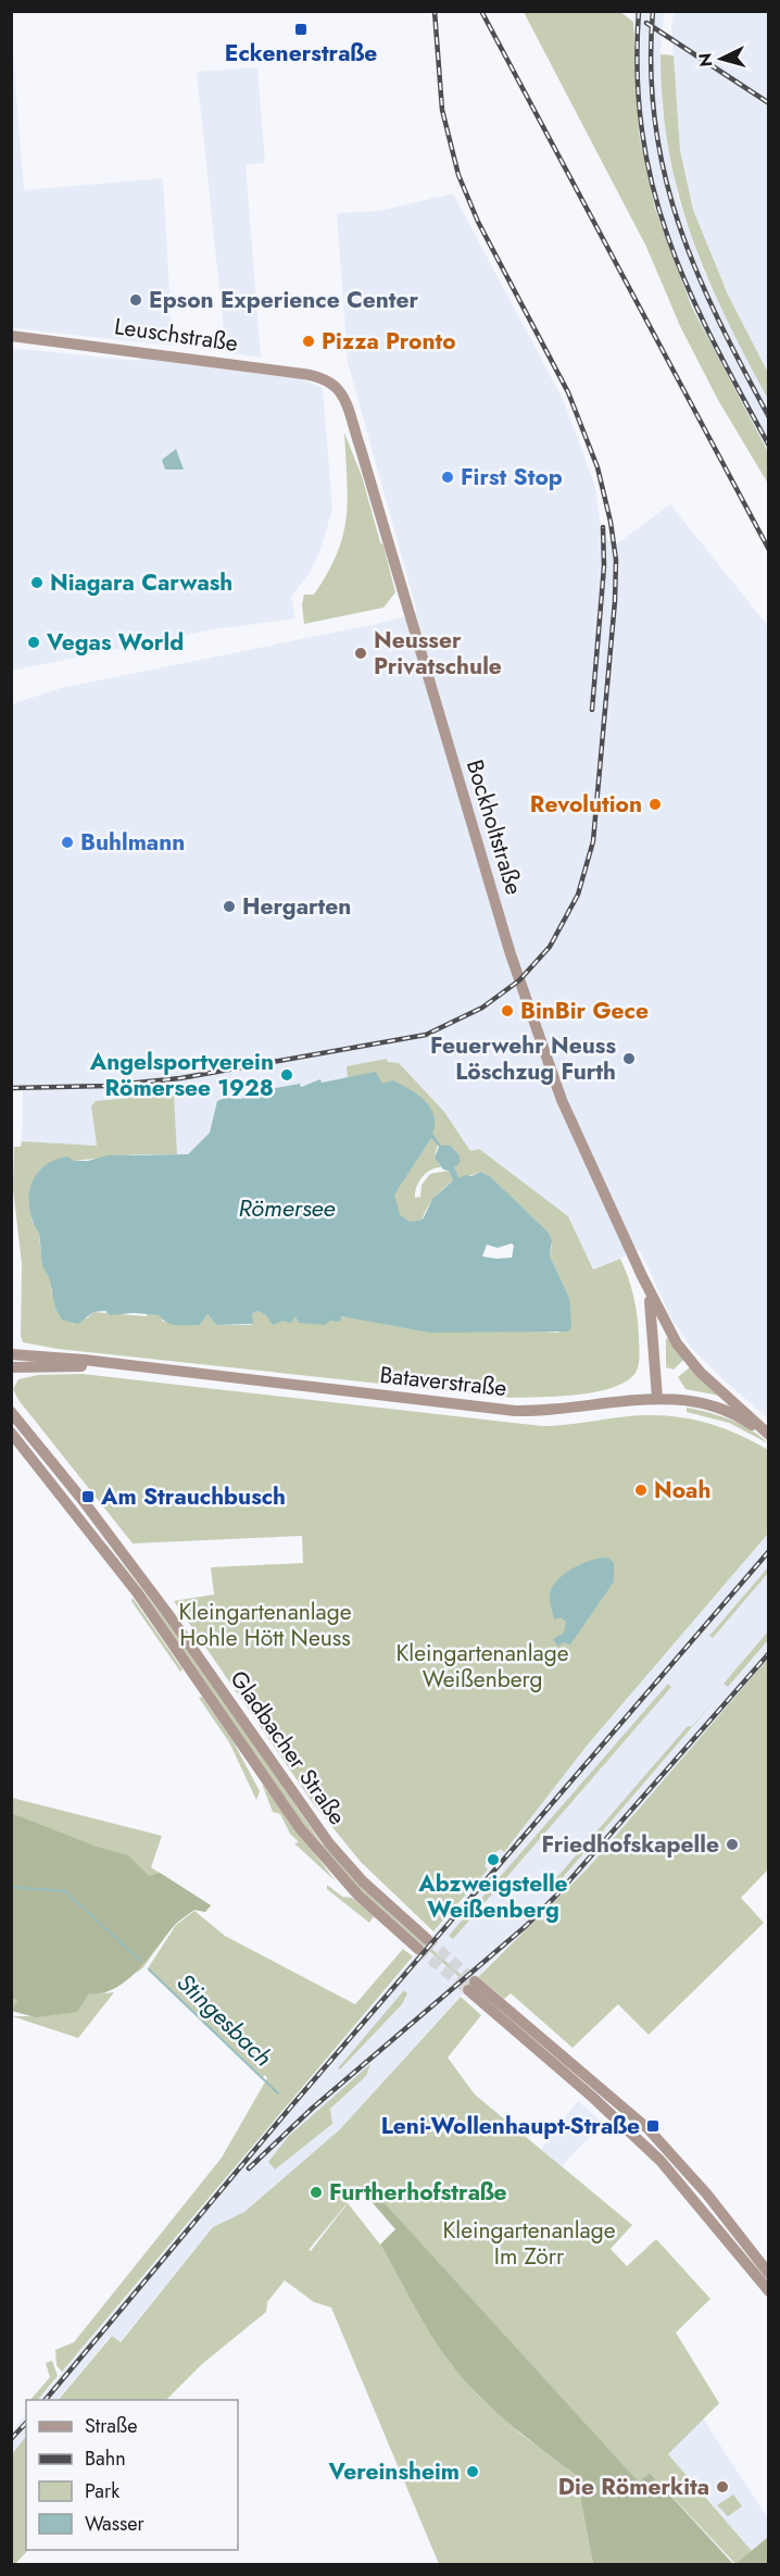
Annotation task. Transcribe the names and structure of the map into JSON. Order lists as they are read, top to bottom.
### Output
{
  "streets": {
    "street": [
      "Leuschstraße",
      "Bockholtstraße",
      "Bataverstraße",
      "Gladbacher Straße"
    ]
  },
  "crossings": [
    ["Leuschstraße", "Bockholtstraße"],
    ["Bockholtstraße", "Bataverstraße"]
  ],
  "water": ["Römersee", "Stingesbach"],
  "parks": ["Kleingartenanlage Hohle Hött Neuss", "Kleingartenanlage Weißenberg", "Kleingartenanlage Im Zörr"],
  "places": {
    "transit": ["Eckenerstraße", "Am Strauchbusch", "Leni-Wollenhaupt-Straße"],
    "other": [
      "Epson Experience Center",
      "Pizza Pronto",
      "First Stop",
      "Niagara Carwash",
      "Vegas World",
      "Neusser Privatschule",
      "Revolution",
      "Buhlmann",
      "Hergarten",
      "BinBir Gece",
      "Feuerwehr Neuss Löschzug Furth",
      "Angelsportverein Römersee 1928",
      "Noah",
      "Friedhofskapelle",
      "Abzweigstelle Weißenberg",
      "Furtherhofstraße",
      "Vereinsheim",
      "Die Römerkita"
    ]
  },
  "legend": [
    "Straße",
    "Bahn",
    "Park",
    "Wasser"
  ],
  "north": "left"
}
